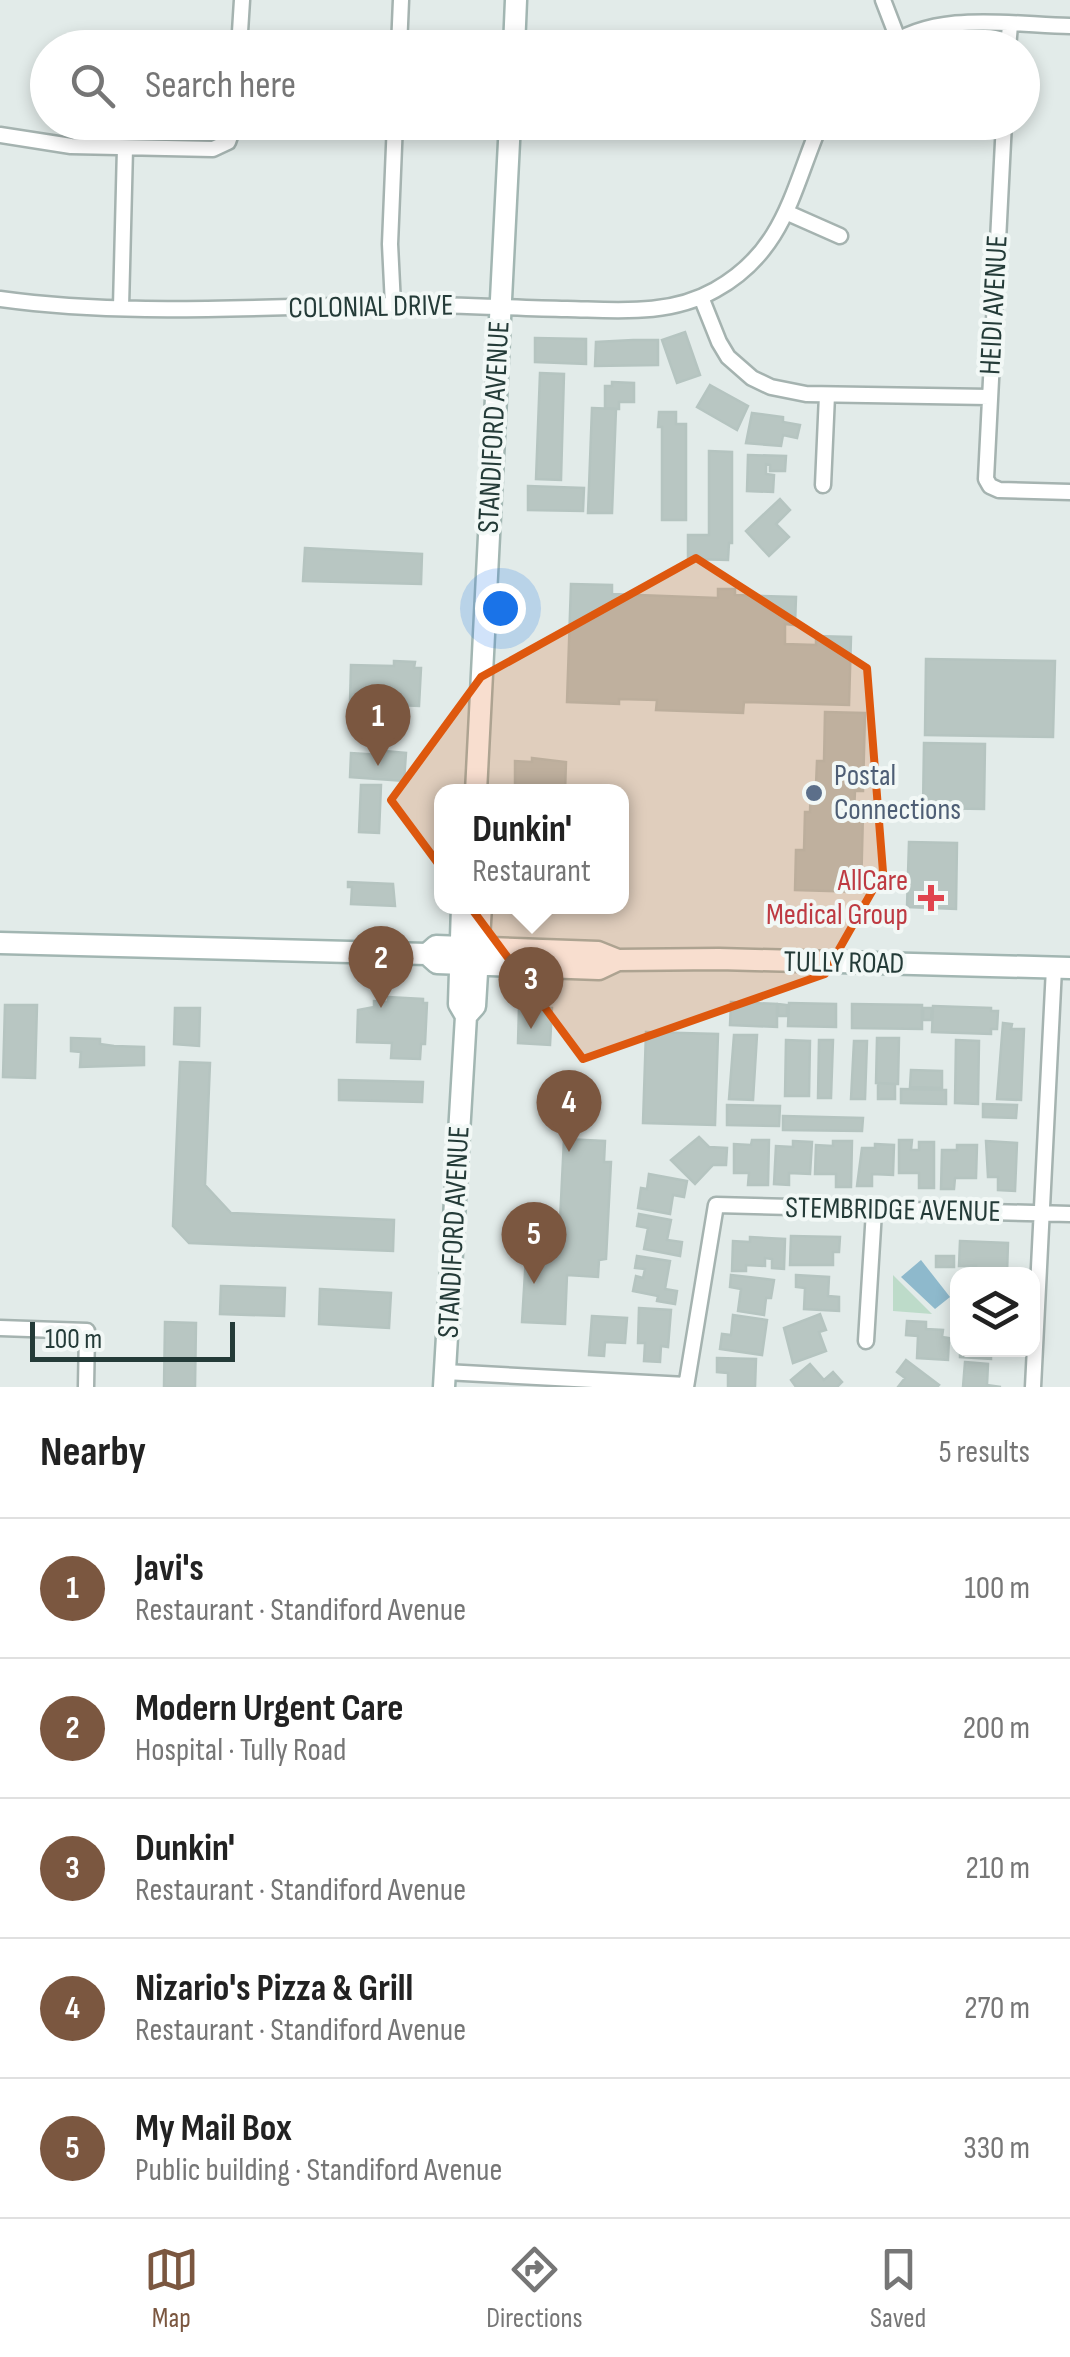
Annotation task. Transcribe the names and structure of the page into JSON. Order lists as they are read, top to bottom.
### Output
{
  "streets": {
    "main road": ["STANDIFORD AVENUE", "TULLY ROAD"],
    "street": ["HEIDI AVENUE", "COLONIAL DRIVE", "STEMBRIDGE AVENUE"]
  },
  "crossings": [
    ["COLONIAL DRIVE", "STANDIFORD AVENUE"],
    ["STANDIFORD AVENUE", "TULLY ROAD"]
  ],
  "places": {
    "other": ["Postal Connections"],
    "health": ["AllCare Medical Group"]
  },
  "scale_bar": "100 m",
  "page": {
    "search": "Search here",
    "pins": [
      "1",
      "2",
      "3",
      "4",
      "5"
    ],
    "popup": ["Dunkin'", "Restaurant"],
    "scale": "100 m",
    "heading": ["Nearby", "5 results"],
    "list": [
      {
        "mark": "1",
        "name": "Javi's",
        "note": "Restaurant · Standiford Avenue",
        "value": "100 m"
      },
      {
        "mark": "2",
        "name": "Modern Urgent Care",
        "note": "Hospital · Tully Road",
        "value": "200 m"
      },
      {
        "mark": "3",
        "name": "Dunkin'",
        "note": "Restaurant · Standiford Avenue",
        "value": "210 m"
      },
      {
        "mark": "4",
        "name": "Nizario's Pizza & Grill",
        "note": "Restaurant · Standiford Avenue",
        "value": "270 m"
      },
      {
        "mark": "5",
        "name": "My Mail Box",
        "note": "Public building · Standiford Avenue",
        "value": "330 m"
      }
    ],
    "nav": ["Map", "Directions", "Saved"]
  }
}
